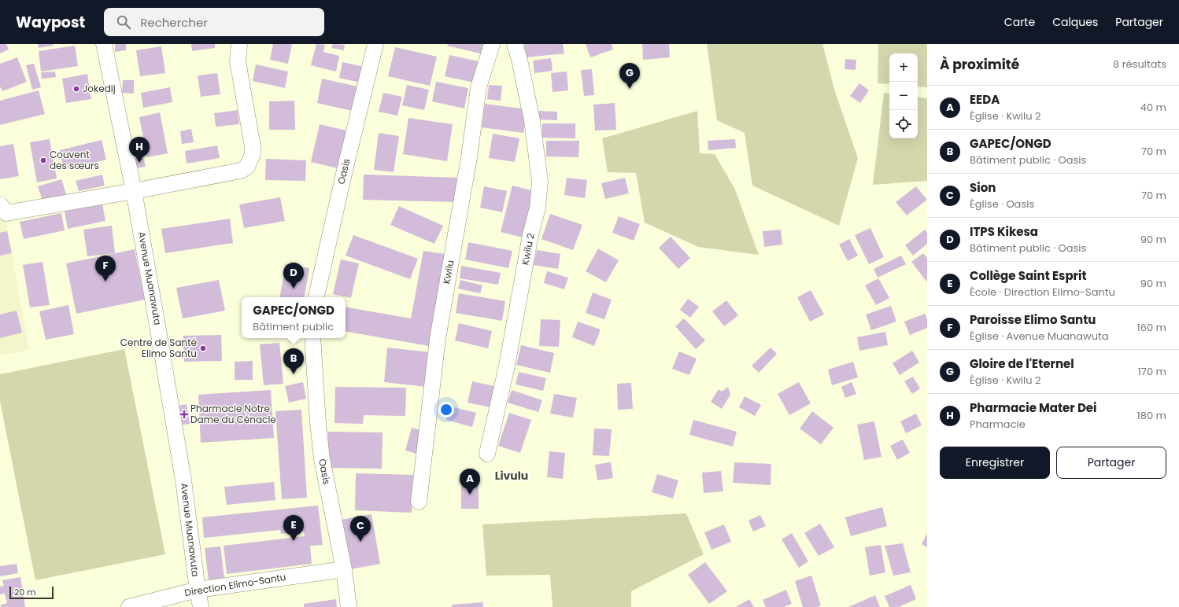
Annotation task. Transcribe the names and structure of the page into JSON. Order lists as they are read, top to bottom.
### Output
{
  "streets": {
    "street": [
      "Oasis",
      "Kwilu 2",
      "Kwilu",
      "Avenue Muanawuta",
      "Direction Elimo-Santu"
    ]
  },
  "crossings": [
    ["Oasis", "Direction Elimo-Santu"],
    ["Avenue Muanawuta", "Direction Elimo-Santu"]
  ],
  "districts": ["Livulu"],
  "places": {
    "other": ["Jokedij", "Couvent des sœurs", "Centre de Santé Elimo Santu"],
    "health": ["Pharmacie Notre Dame du Cénacle"]
  },
  "scale_bar": "20 m",
  "page": {
    "header": "Waypost",
    "search": "Rechercher",
    "nav": ["Carte", "Calques", "Partager"],
    "heading": ["À proximité", "8 résultats"],
    "map_buttons": ["+", "−"],
    "pins": [
      "G",
      "H",
      "F",
      "D",
      "B",
      "A",
      "E",
      "C"
    ],
    "list": [
      {
        "mark": "A",
        "name": "EEDA",
        "note": "Église · Kwilu 2",
        "value": "40 m"
      },
      {
        "mark": "B",
        "name": "GAPEC/ONGD",
        "note": "Bâtiment public · Oasis",
        "value": "70 m"
      },
      {
        "mark": "C",
        "name": "Sion",
        "note": "Église · Oasis",
        "value": "70 m"
      },
      {
        "mark": "D",
        "name": "ITPS Kikesa",
        "note": "Bâtiment public · Oasis",
        "value": "90 m"
      },
      {
        "mark": "E",
        "name": "Collège Saint Esprit",
        "note": "École · Direction Elimo-Santu",
        "value": "90 m"
      },
      {
        "mark": "F",
        "name": "Paroisse Elimo Santu",
        "note": "Église · Avenue Muanawuta",
        "value": "160 m"
      },
      {
        "mark": "G",
        "name": "Gloire de l'Eternel",
        "note": "Église · Kwilu 2",
        "value": "170 m"
      },
      {
        "mark": "H",
        "name": "Pharmacie Mater Dei",
        "note": "Pharmacie",
        "value": "180 m"
      }
    ],
    "popup": ["GAPEC/ONGD", "Bâtiment public"],
    "buttons": ["Enregistrer", "Partager"],
    "scale": "20 m"
  }
}
